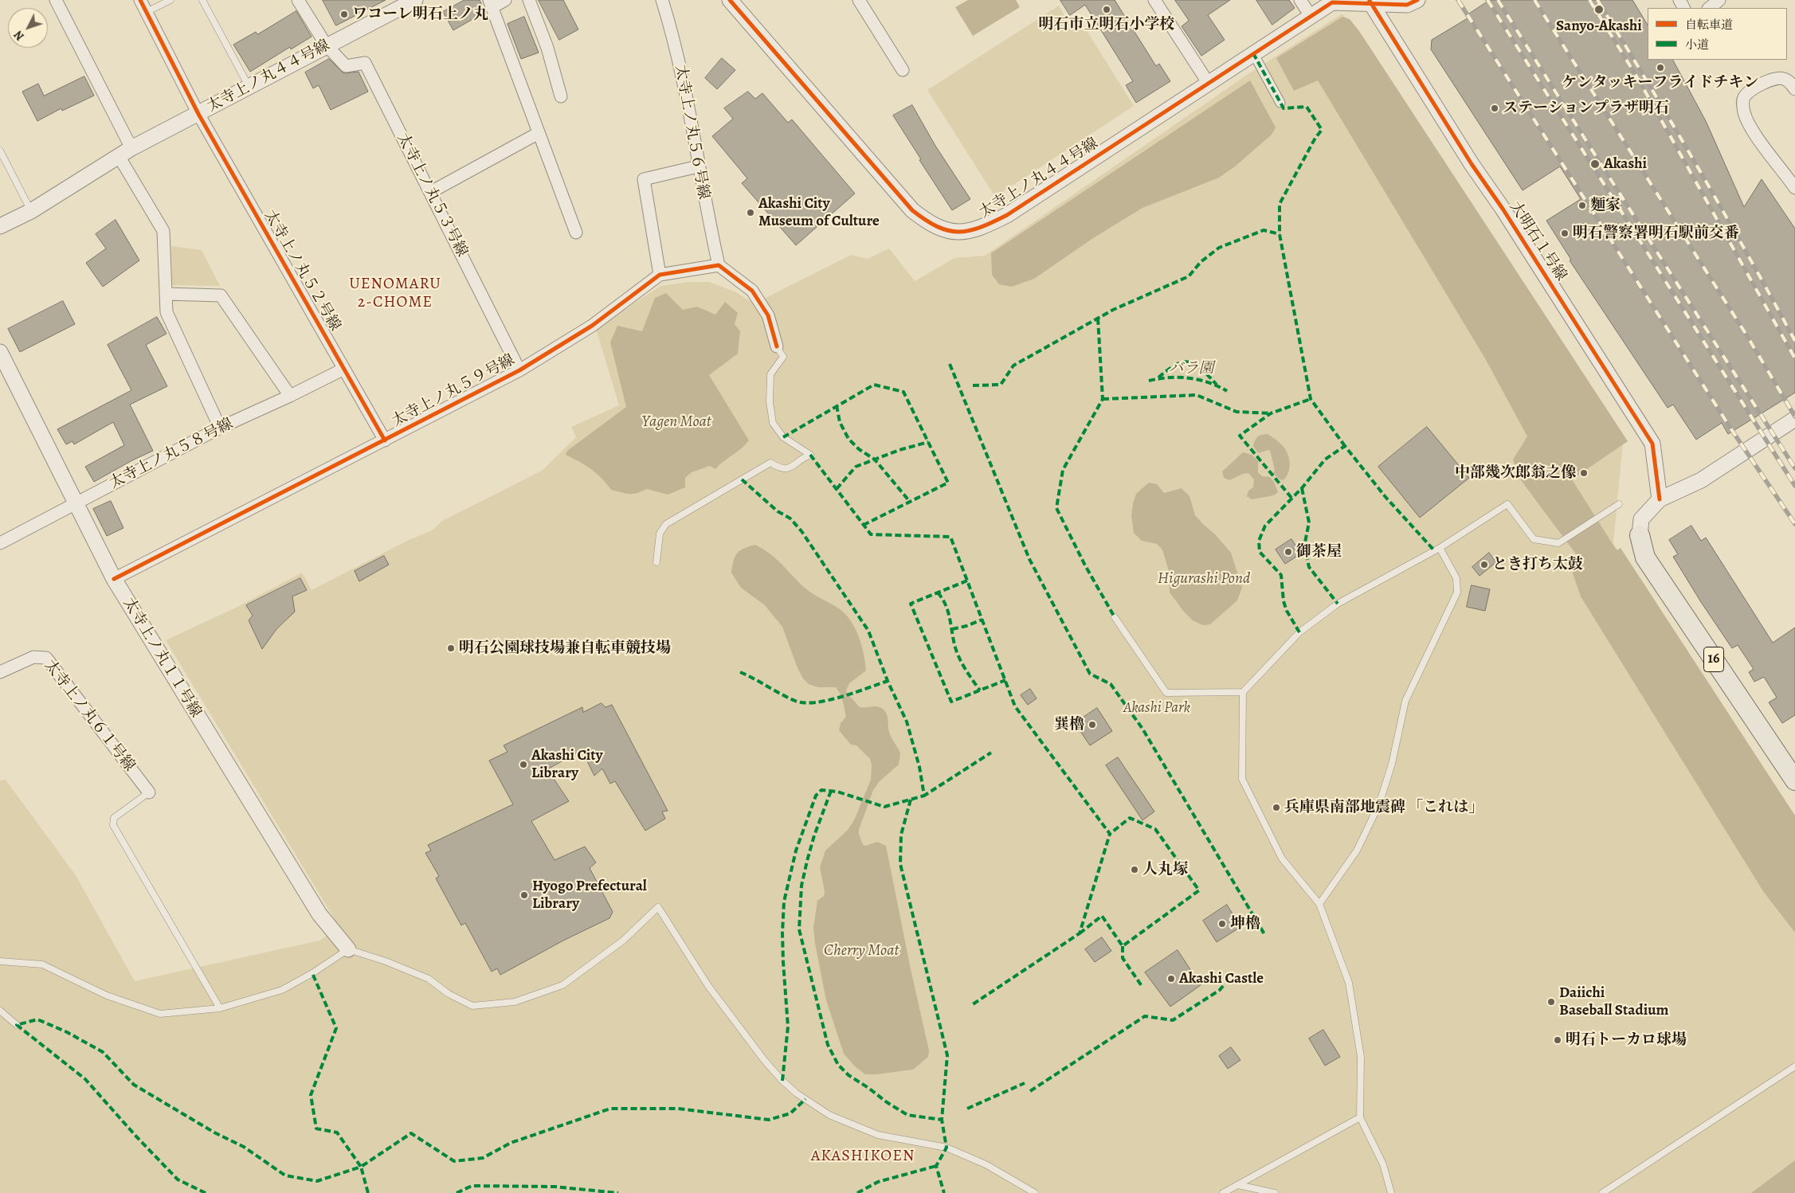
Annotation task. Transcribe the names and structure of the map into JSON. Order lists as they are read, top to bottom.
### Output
{
  "streets": {
    "main road": ["16"],
    "street": [
      "太寺上ノ丸４４号線",
      "太寺上ノ丸５６号線",
      "太寺上ノ丸５３号線",
      "大明石１号線",
      "太寺上ノ丸５２号線",
      "太寺上ノ丸５９号線",
      "太寺上ノ丸５８号線",
      "太寺上ノ丸１１号線",
      "太寺上ノ丸６１号線"
    ]
  },
  "crossings": [
    ["太寺上ノ丸４４号線", "太寺上ノ丸５３号線"],
    ["太寺上ノ丸４４号線", "大明石１号線"],
    ["太寺上ノ丸４４号線", "太寺上ノ丸５２号線"],
    ["太寺上ノ丸５６号線", "太寺上ノ丸５９号線"],
    ["太寺上ノ丸５３号線", "太寺上ノ丸５９号線"],
    ["太寺上ノ丸５２号線", "太寺上ノ丸５９号線"],
    ["太寺上ノ丸５２号線", "太寺上ノ丸５８号線"],
    ["太寺上ノ丸５９号線", "太寺上ノ丸１１号線"],
    ["太寺上ノ丸５８号線", "太寺上ノ丸１１号線"]
  ],
  "districts": ["UENOMARU 2-CHOME", "AKASHIKOEN"],
  "water": ["Yagen Moat", "Higurashi Pond", "Cherry Moat"],
  "parks": ["バラ園", "Akashi Park"],
  "places": [
    "明石市立明石小学校",
    "Sanyo-Akashi",
    "ワコーレ明石上ノ丸",
    "ケンタッキーフライドチキン",
    "ステーションプラザ明石",
    "Akashi",
    "麵家",
    "Akashi City Museum of Culture",
    "明石警察署明石駅前交番",
    "中部幾次郎翁之像",
    "御茶屋",
    "とき打ち太鼓",
    "明石公園球技場兼自転車競技場",
    "巽櫓",
    "Akashi City Library",
    "兵庫県南部地震碑 「これは」",
    "人丸塚",
    "Hyogo Prefectural Library",
    "坤櫓",
    "Akashi Castle",
    "Daiichi Baseball Stadium",
    "明石トーカロ球場"
  ],
  "legend": ["自転車道", "小道"],
  "north": "bottom left"
}
